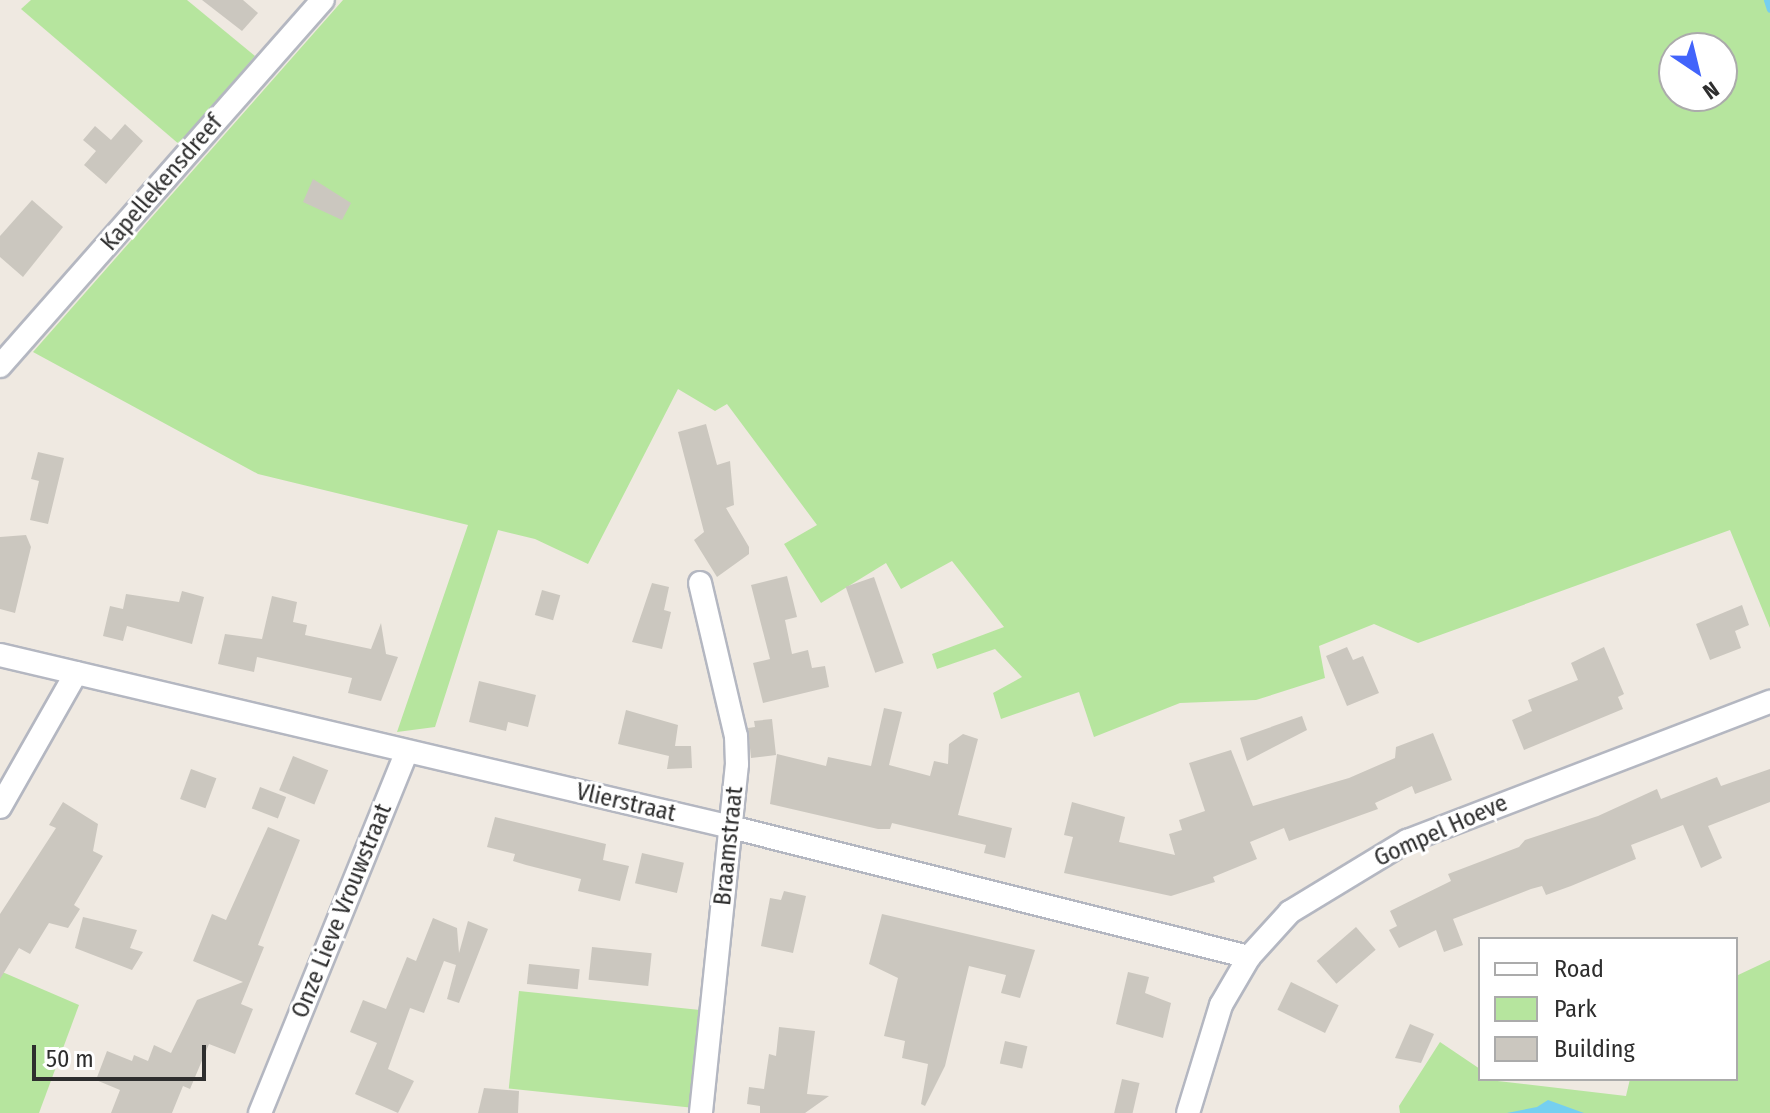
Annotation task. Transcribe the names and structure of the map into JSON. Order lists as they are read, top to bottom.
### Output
{
  "streets": {
    "street": [
      "Kapellekensdreef",
      "Vlierstraat",
      "Gompel Hoeve",
      "Braamstraat",
      "Onze Lieve Vrouwstraat"
    ]
  },
  "crossings": [
    ["Vlierstraat", "Gompel Hoeve"],
    ["Vlierstraat", "Braamstraat"],
    ["Vlierstraat", "Onze Lieve Vrouwstraat"]
  ],
  "legend": ["Road", "Park", "Building"],
  "scale_bar": "50 m",
  "north": "bottom right"
}
